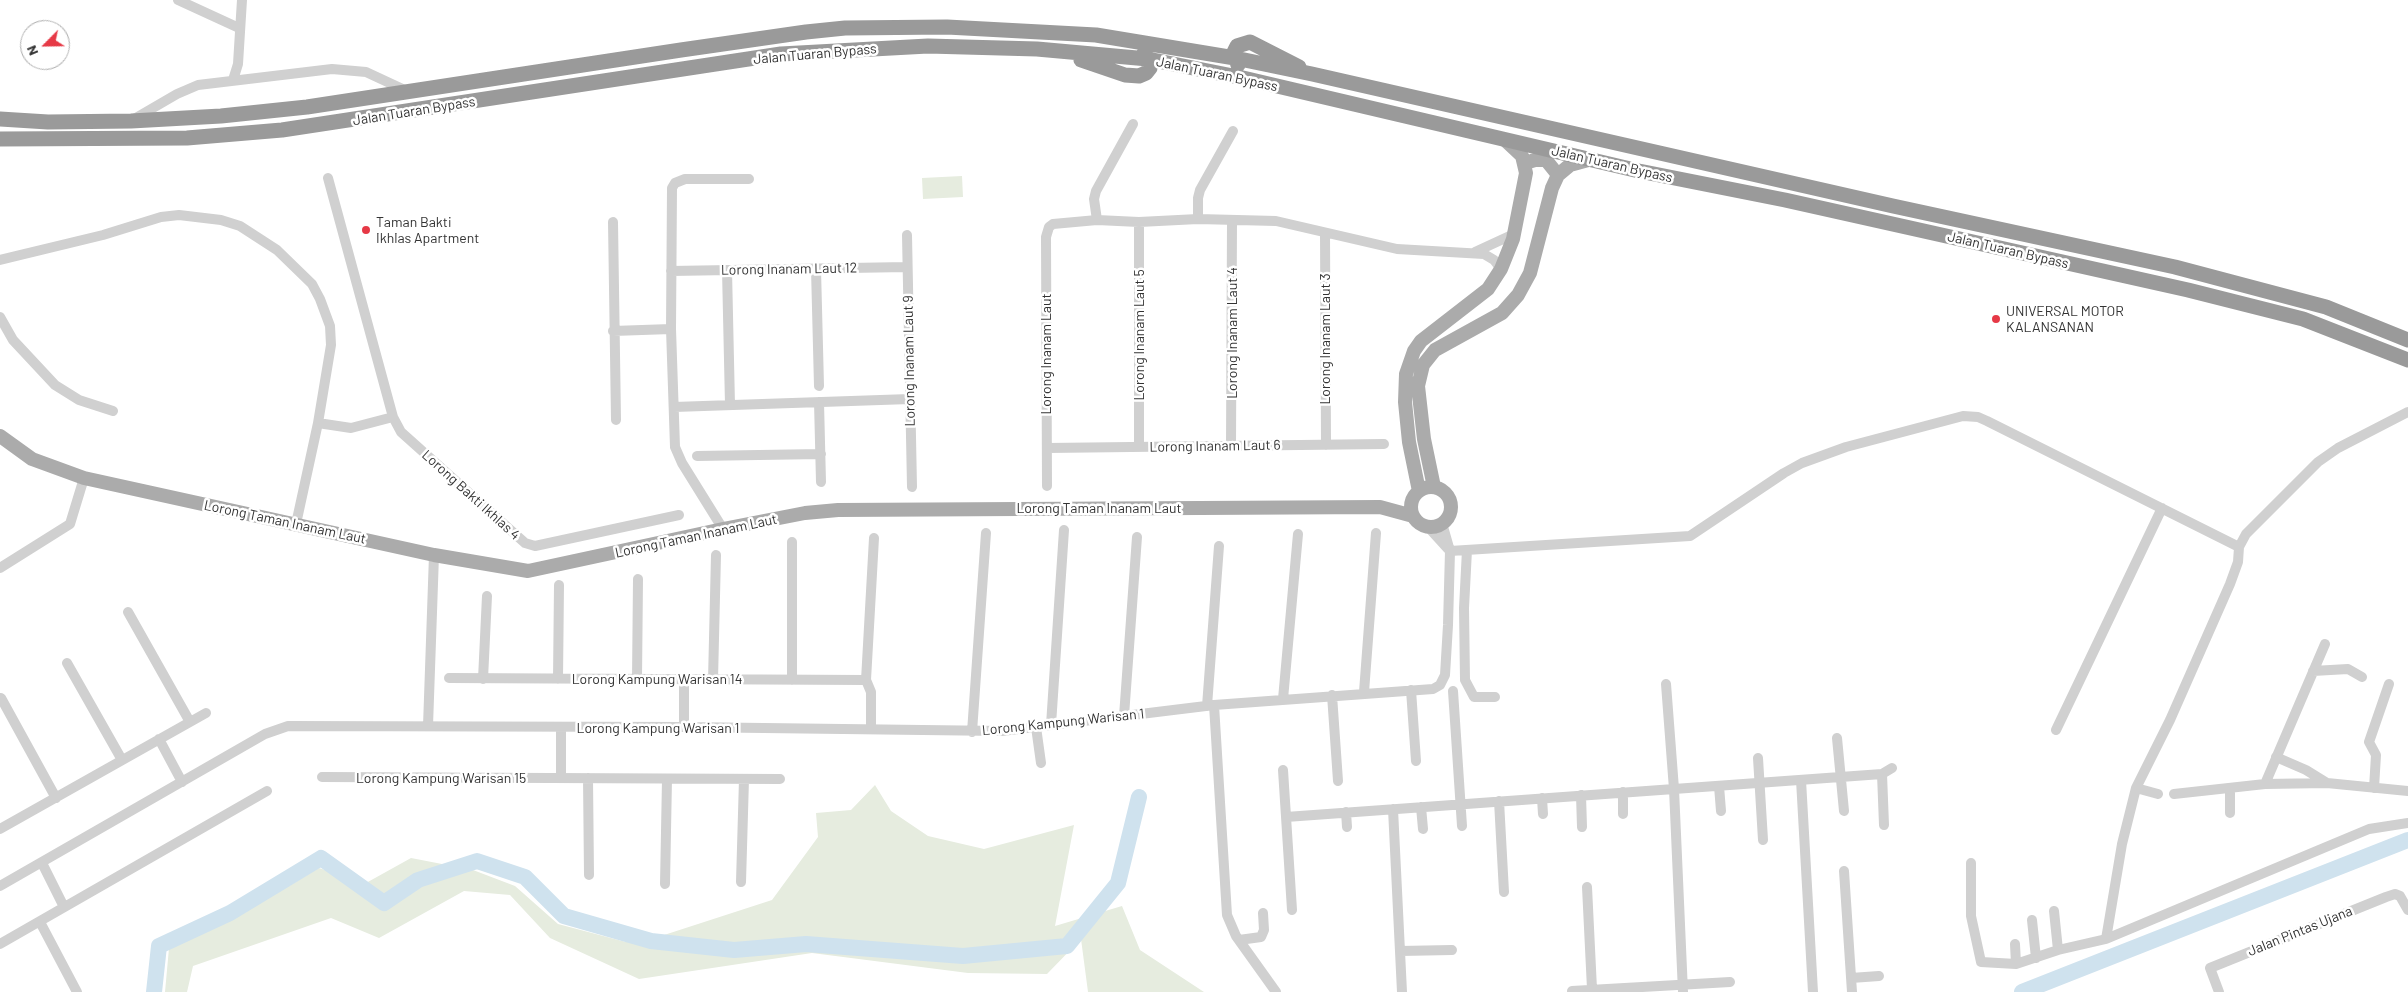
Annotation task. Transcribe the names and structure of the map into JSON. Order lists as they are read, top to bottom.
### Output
{
  "streets": {
    "highway": ["Jalan Tuaran Bypass"],
    "main road": ["Lorong Taman Inanam Laut"],
    "street": [
      "Lorong Inanam Laut 12",
      "Lorong Inanam Laut 4",
      "Lorong Inanam Laut 5",
      "Lorong Inanam Laut 3",
      "Lorong Inanam Laut",
      "Lorong Inanam Laut 9",
      "Lorong Inanam Laut 6",
      "Lorong Bakti Ikhlas 4",
      "Lorong Kampung Warisan 14",
      "Lorong Kampung Warisan 1",
      "Lorong Kampung Warisan 15",
      "Jalan Pintas Ujana"
    ]
  },
  "crossings": [
    ["Lorong Inanam Laut 12", "Lorong Inanam Laut 9"],
    ["Lorong Inanam Laut 4", "Lorong Inanam Laut 6"],
    ["Lorong Inanam Laut 5", "Lorong Inanam Laut 6"],
    ["Lorong Inanam Laut 3", "Lorong Inanam Laut 6"],
    ["Lorong Inanam Laut", "Lorong Inanam Laut 6"],
    ["Lorong Taman Inanam Laut", "Lorong Kampung Warisan 1"]
  ],
  "places": ["Taman Bakti Ikhlas Apartment", "UNIVERSAL MOTOR KALANSANAN"],
  "north": "bottom left"
}
